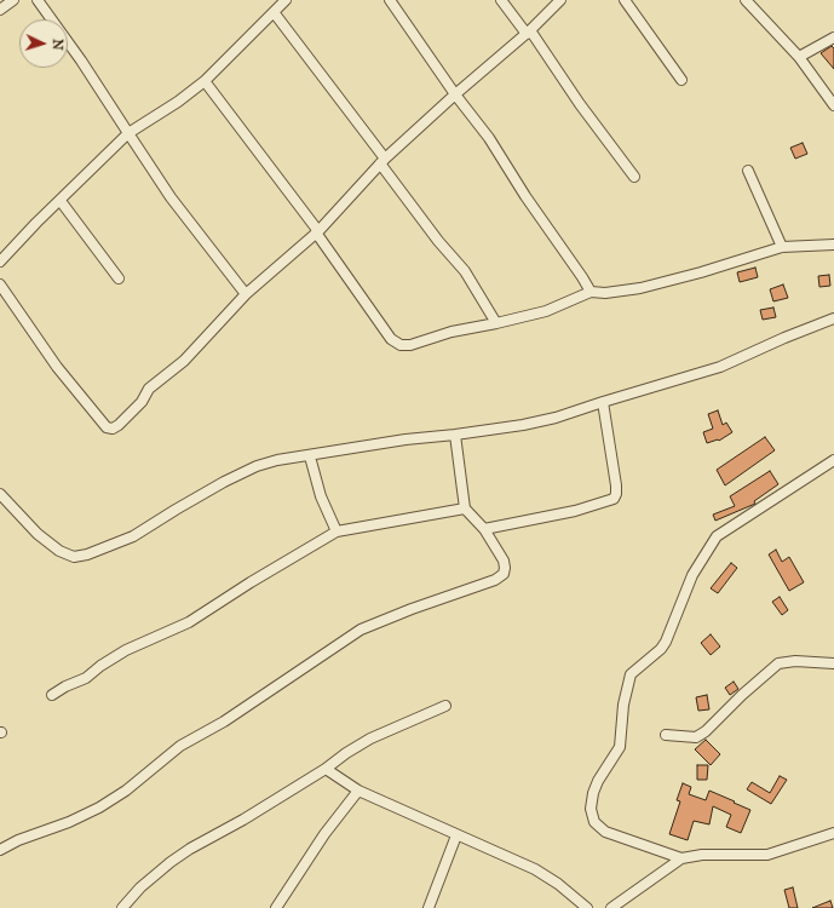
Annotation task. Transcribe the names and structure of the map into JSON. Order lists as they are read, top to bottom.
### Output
{
  "north": "right"
}
